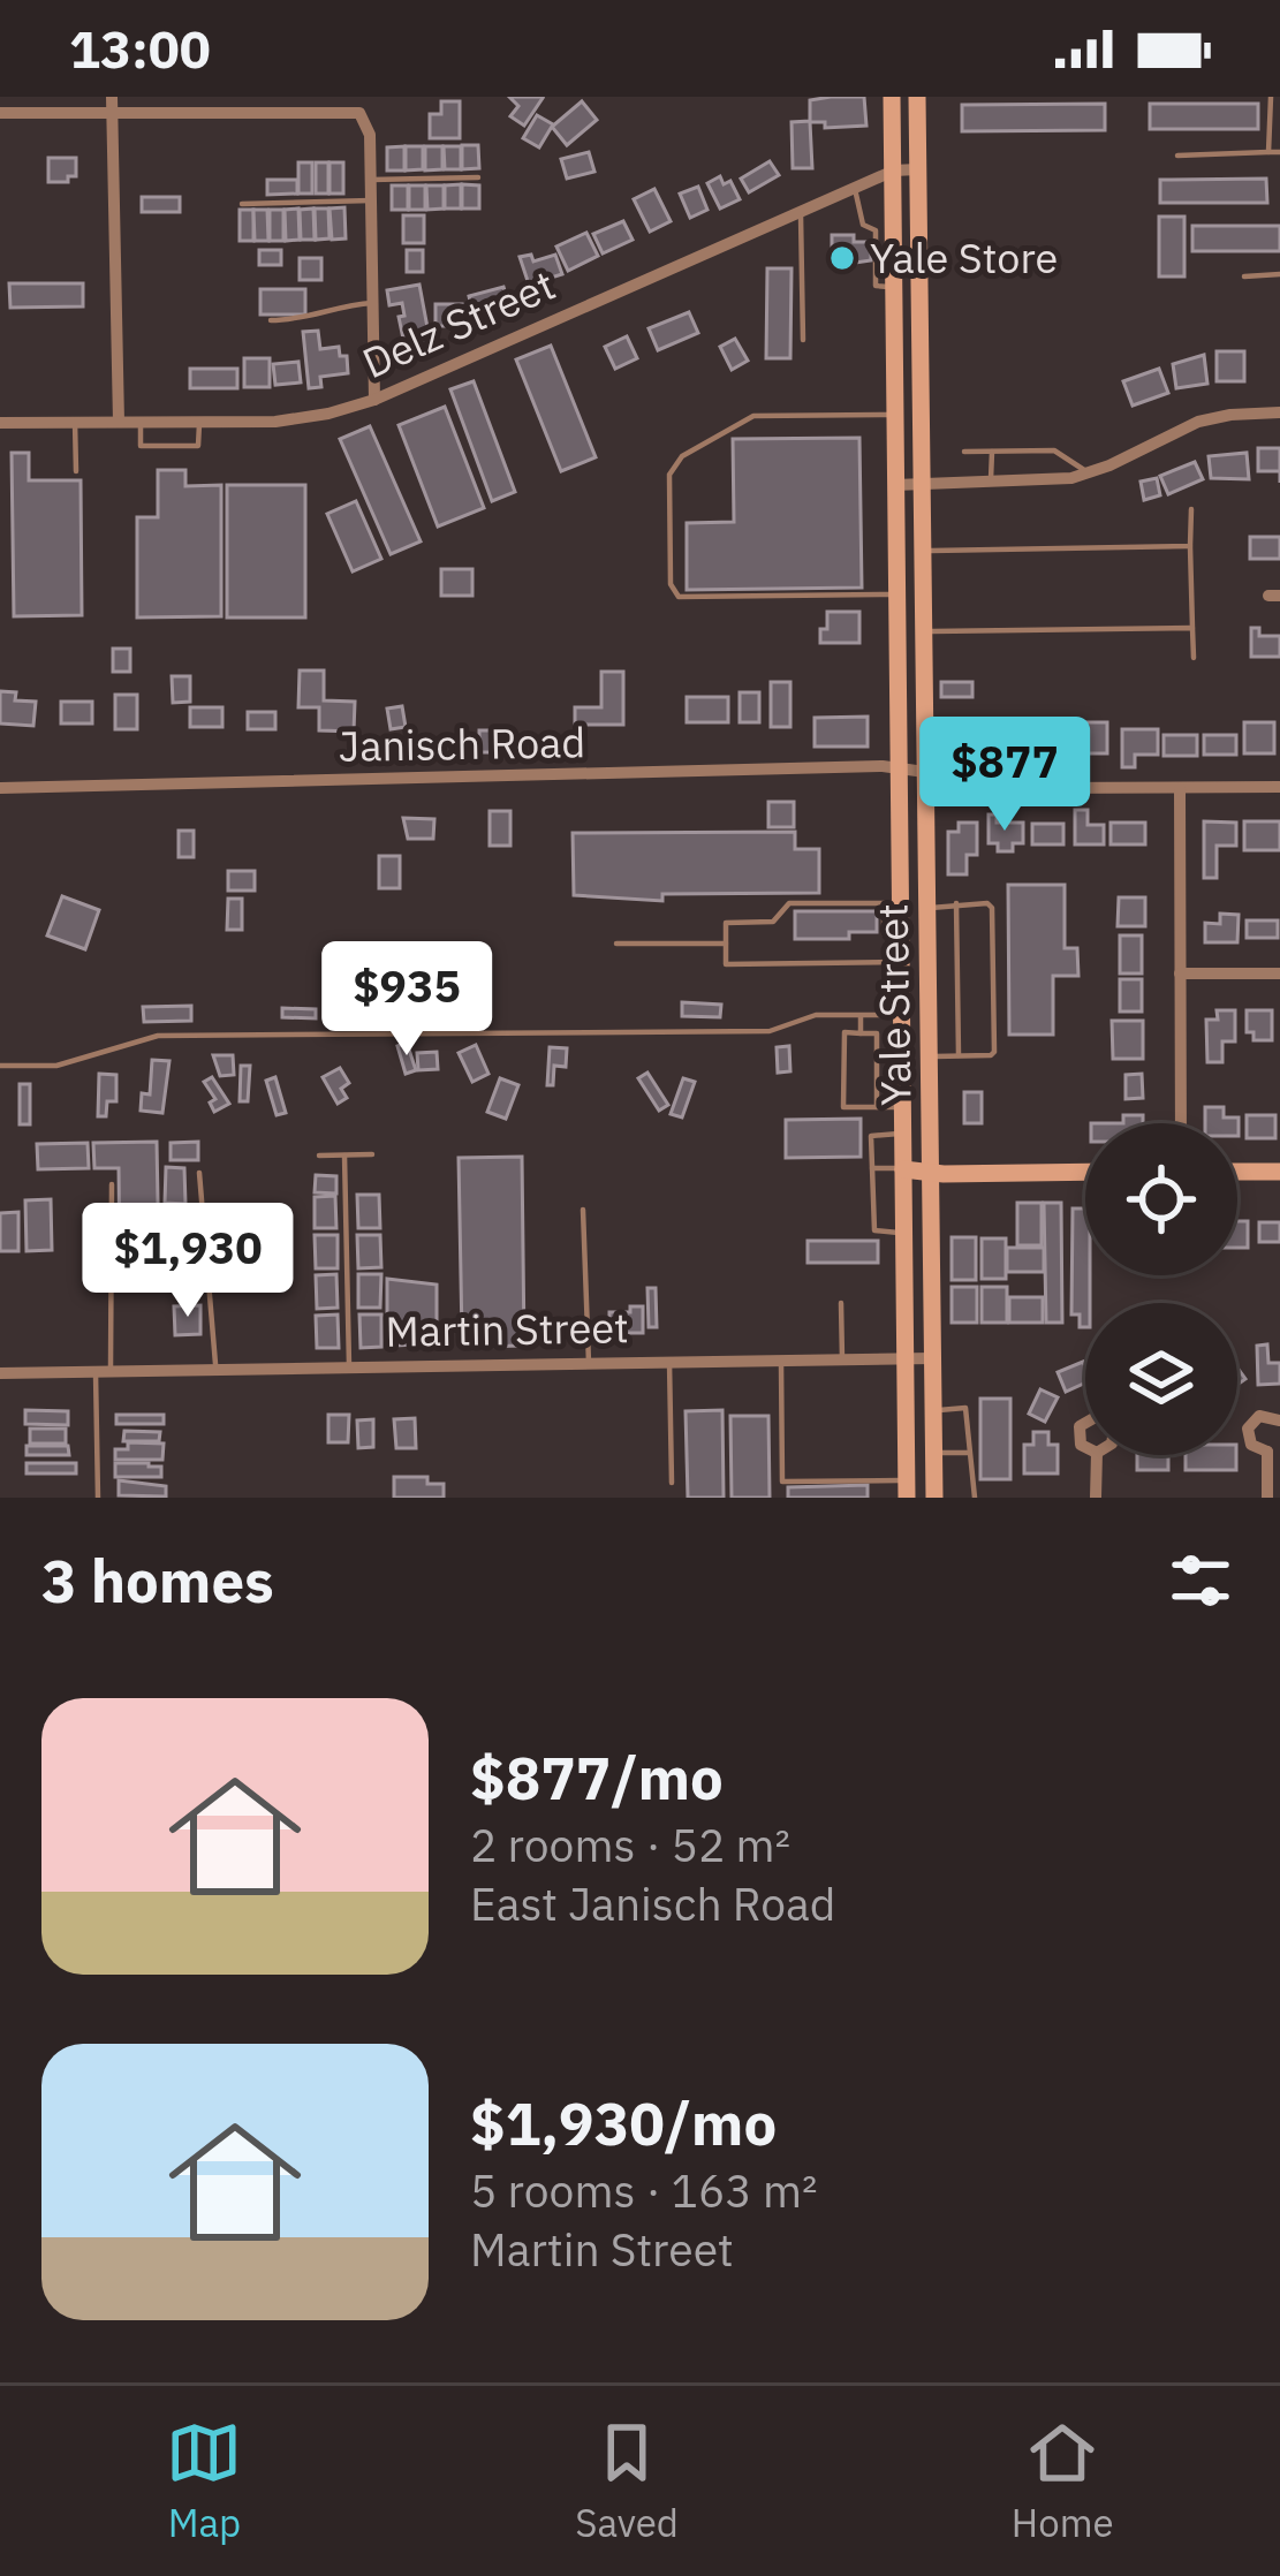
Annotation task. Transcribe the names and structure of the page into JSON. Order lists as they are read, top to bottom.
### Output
{
  "streets": {
    "main road": ["Yale Street"],
    "street": ["Delz Street", "Janisch Road", "Martin Street"]
  },
  "crossings": [
    ["Delz Street", "Yale Street"],
    ["Janisch Road", "Yale Street"],
    ["Yale Street", "Martin Street"]
  ],
  "places": ["Yale Store"],
  "page": {
    "status": "13:00",
    "price": ["$877", "$935", "$1,930"],
    "heading": "3 homes",
    "list": [
      {
        "name": "$877/mo",
        "note": "2 rooms · 52 m² · East Janisch Road"
      },
      {
        "name": "$1,930/mo",
        "note": "5 rooms · 163 m² · Martin Street"
      }
    ],
    "tabs": ["Map", "Saved", "Home"]
  }
}
